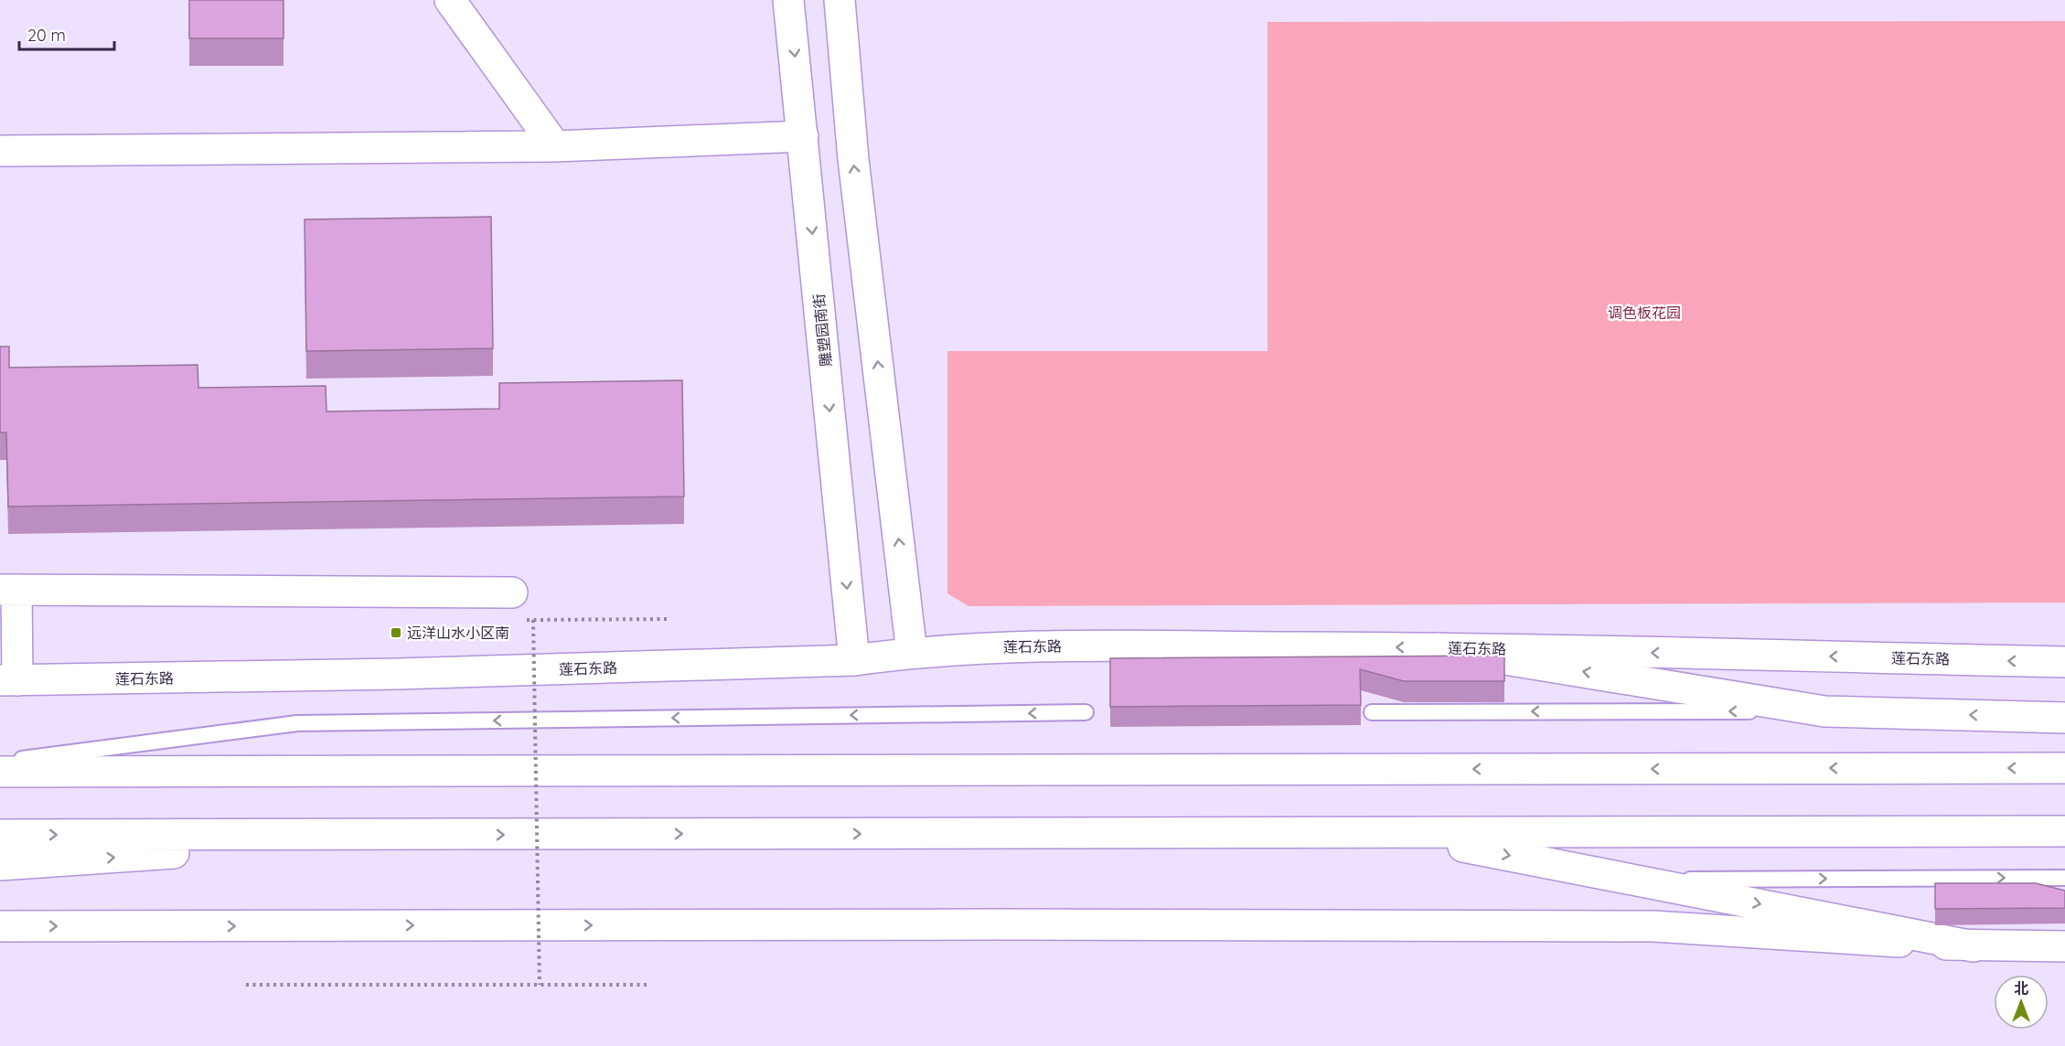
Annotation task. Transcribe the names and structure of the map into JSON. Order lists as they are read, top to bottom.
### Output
{
  "streets": {
    "main road": ["雕塑园南街", "莲石东路"]
  },
  "crossings": [
    ["雕塑园南街", "莲石东路"]
  ],
  "parks": ["调色板花园"],
  "places": {
    "transit": ["远洋山水小区南"]
  },
  "scale_bar": "20 m",
  "north": "top"
}
